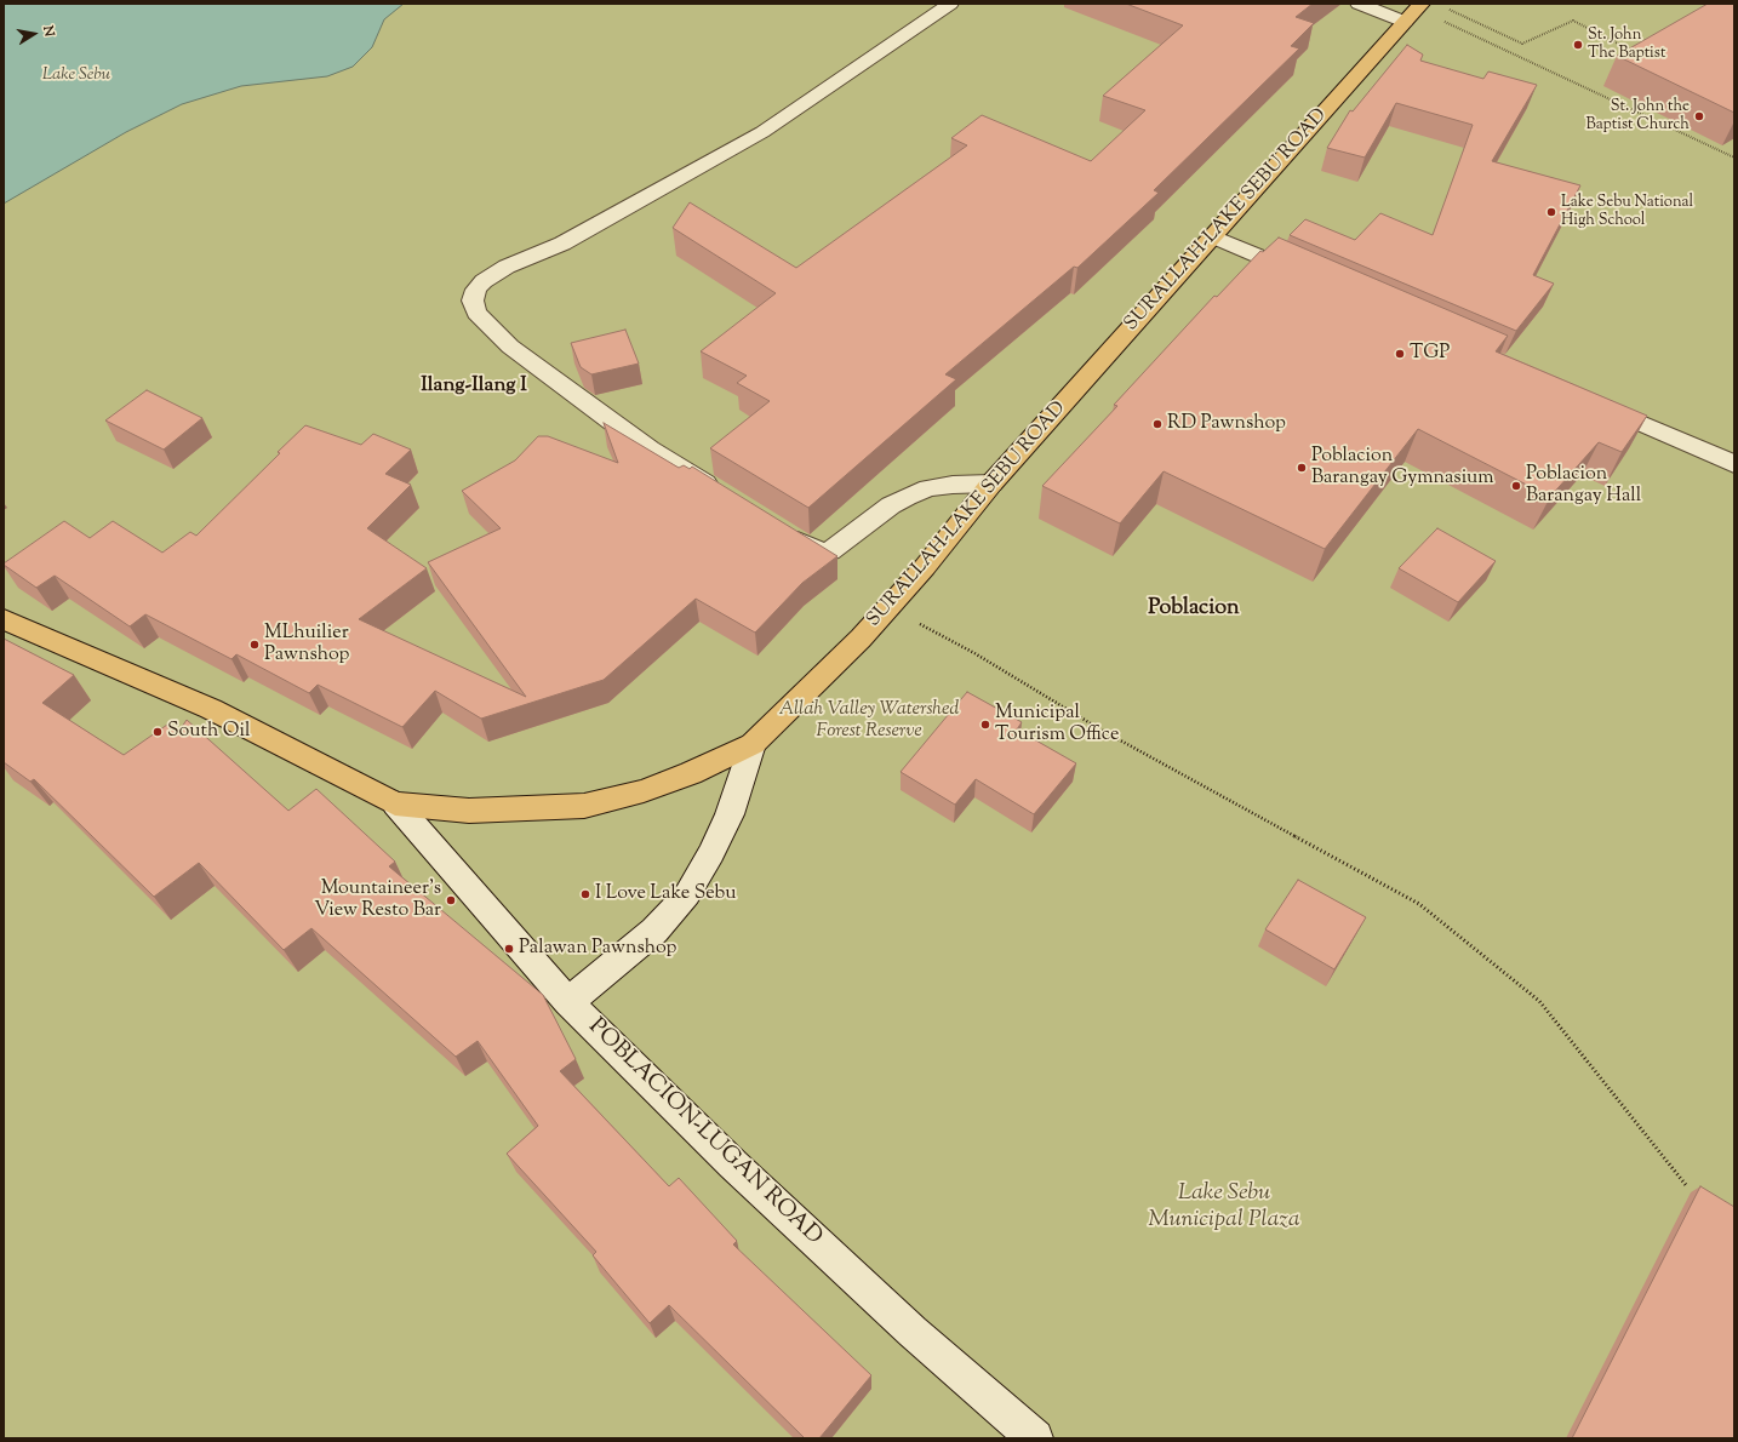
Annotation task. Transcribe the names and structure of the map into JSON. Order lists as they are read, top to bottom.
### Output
{
  "streets": {
    "main road": ["SURALLAH-LAKE SEBU ROAD"],
    "street": ["POBLACION-LUGAN ROAD"]
  },
  "crossings": [
    ["SURALLAH-LAKE SEBU ROAD", "POBLACION-LUGAN ROAD"]
  ],
  "districts": ["Ilang-Ilang I", "Poblacion"],
  "water": ["Lake Sebu"],
  "parks": ["Allah Valley Watershed Forest Reserve", "Lake Sebu Municipal Plaza"],
  "places": [
    "St. John The Baptist",
    "St. John the Baptist Church",
    "Lake Sebu National High School",
    "TGP",
    "RD Pawnshop",
    "Poblacion Barangay Gymnasium",
    "Poblacion Barangay Hall",
    "MLhuilier Pawnshop",
    "Municipal Tourism Office",
    "South Oil",
    "I Love Lake Sebu",
    "Mountaineer's View Resto Bar",
    "Palawan Pawnshop"
  ],
  "north": "right"
}
